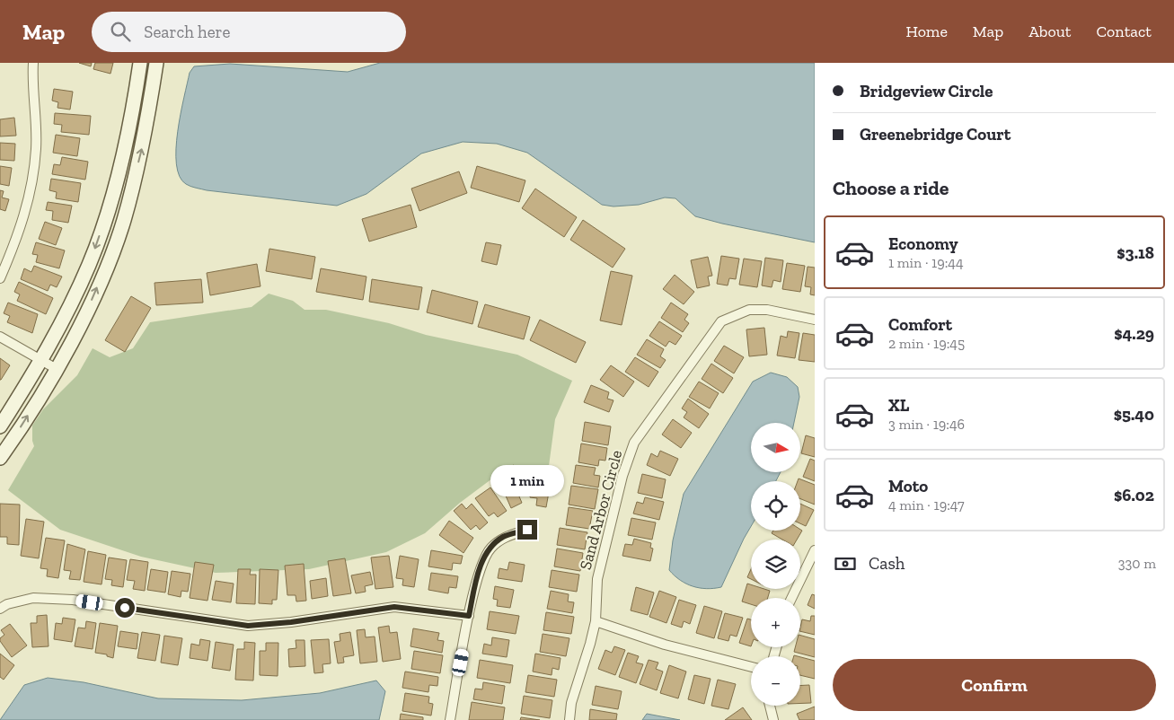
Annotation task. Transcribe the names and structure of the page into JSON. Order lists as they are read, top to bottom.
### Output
{
  "streets": {
    "street": ["Sand Arbor Circle"]
  },
  "north": "right",
  "page": {
    "header": "Map",
    "search": "Search here",
    "nav": [
      "Home",
      "Map",
      "About",
      "Contact"
    ],
    "banner": ["Bridgeview Circle", "Greenebridge Court"],
    "heading": "Choose a ride",
    "list": [
      {
        "name": "Economy",
        "note": "1 min · 19:44",
        "value": "$3.18"
      },
      {
        "name": "Comfort",
        "note": "2 min · 19:45",
        "value": "$4.29"
      },
      {
        "name": "XL",
        "note": "3 min · 19:46",
        "value": "$5.40"
      },
      {
        "name": "Moto",
        "note": "4 min · 19:47",
        "value": "$6.02"
      }
    ],
    "map_buttons": ["+", "−"],
    "bubble": "1 min",
    "pay": ["Cash", "330 m"],
    "buttons": "Confirm"
  }
}
